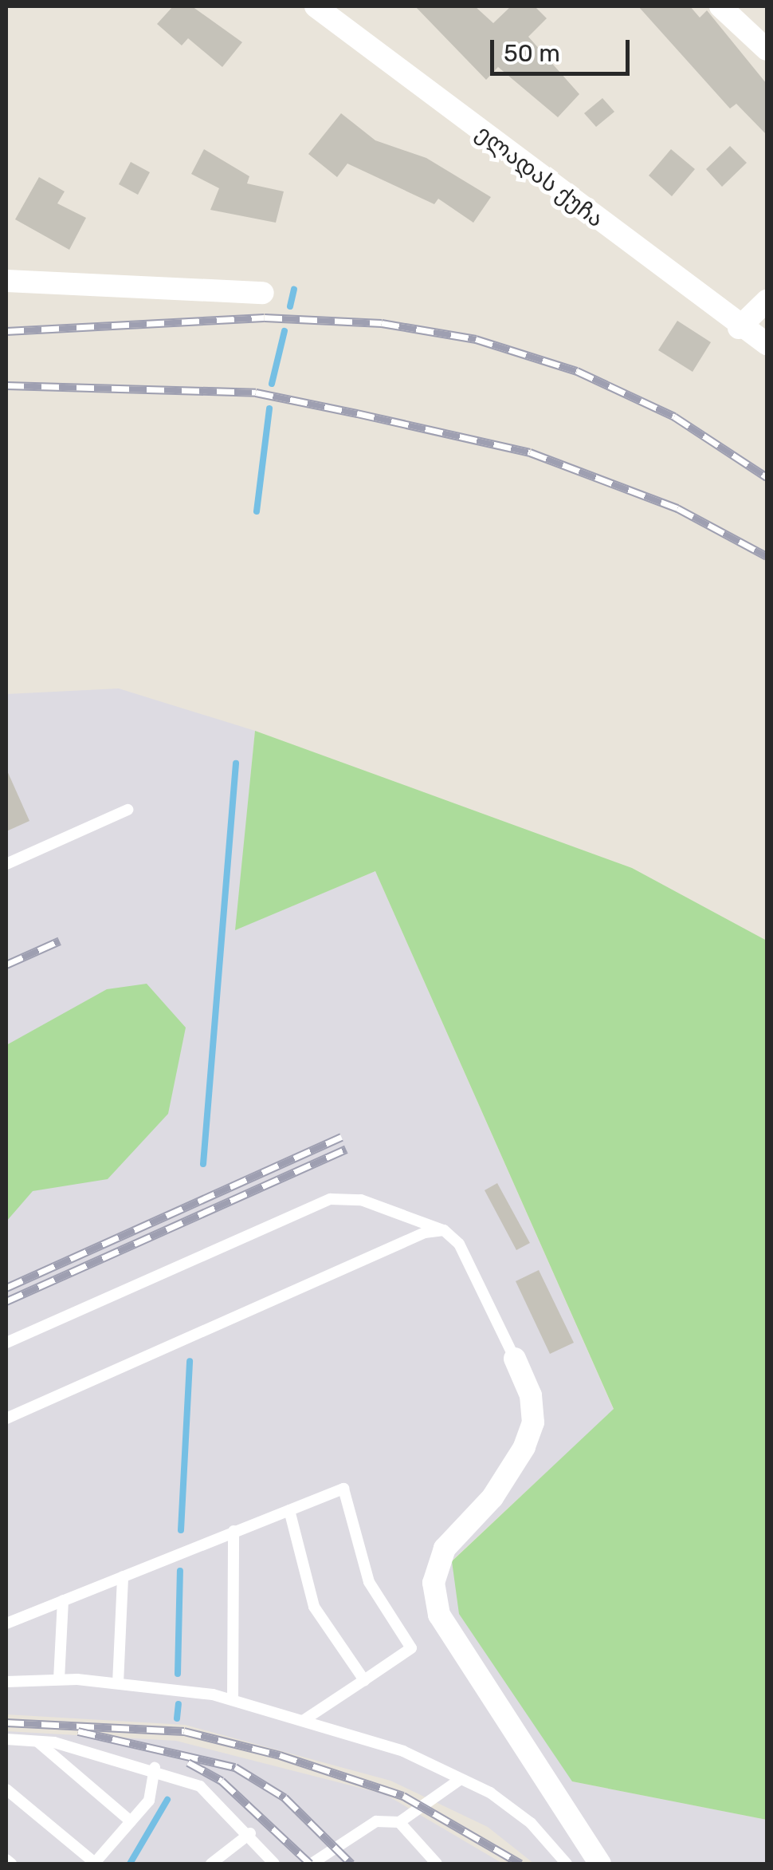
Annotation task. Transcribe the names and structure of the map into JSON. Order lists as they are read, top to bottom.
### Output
{
  "streets": {
    "street": ["ელადას ქუჩა"]
  },
  "scale_bar": "50 m"
}
